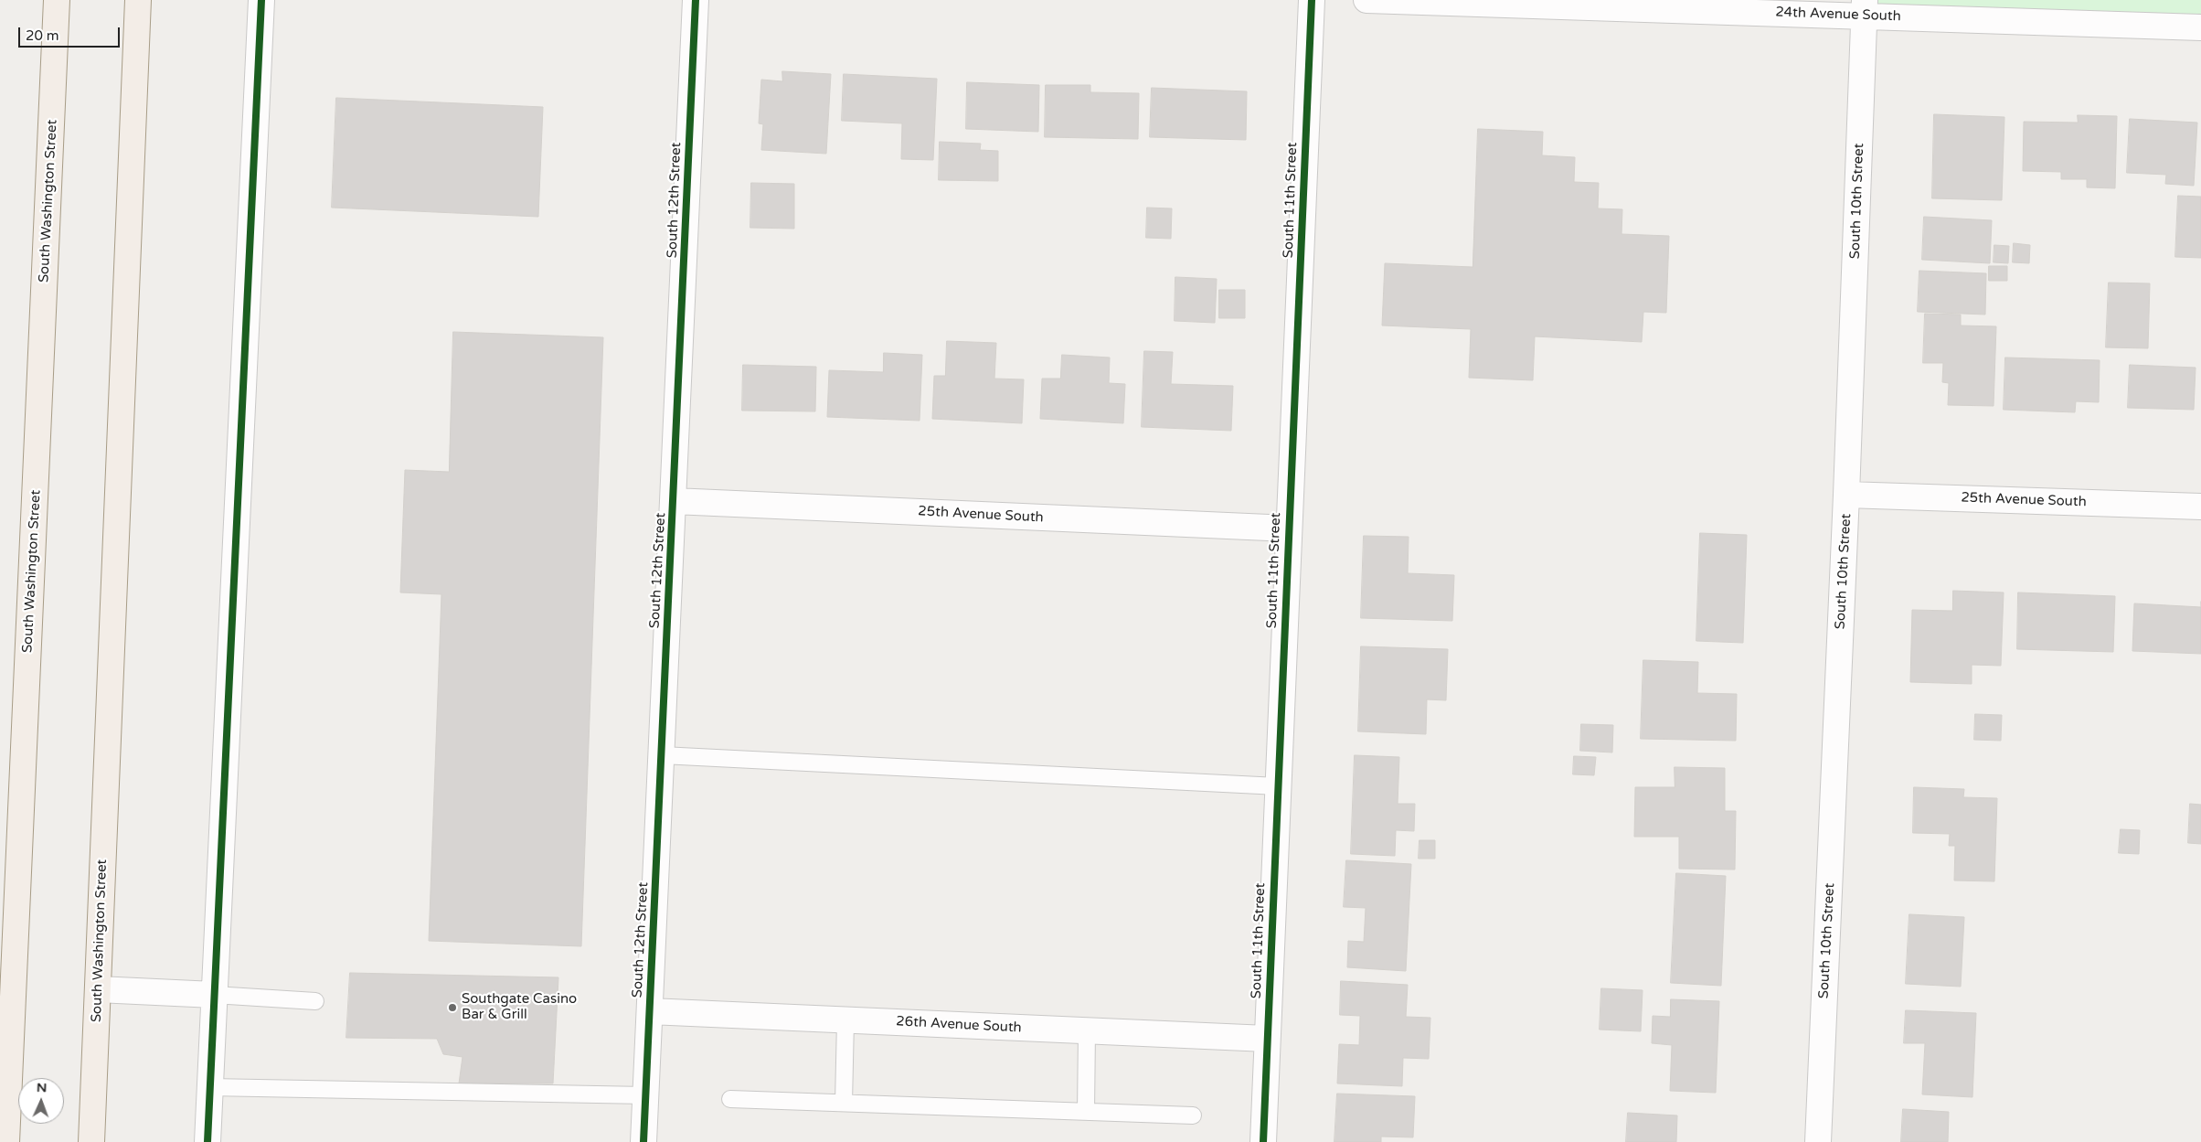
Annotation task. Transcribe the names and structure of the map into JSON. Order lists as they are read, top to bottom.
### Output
{
  "streets": {
    "main road": ["South Washington Street"],
    "street": [
      "24th Avenue South",
      "South 12th Street",
      "South 11th Street",
      "South 10th Street",
      "25th Avenue South",
      "26th Avenue South"
    ]
  },
  "crossings": [
    ["24th Avenue South", "South 10th Street"],
    ["South 12th Street", "25th Avenue South"],
    ["South 12th Street", "26th Avenue South"],
    ["South 11th Street", "25th Avenue South"],
    ["South 11th Street", "26th Avenue South"],
    ["South 10th Street", "25th Avenue South"]
  ],
  "places": ["Southgate Casino Bar & Grill"],
  "scale_bar": "20 m",
  "north": "top"
}
